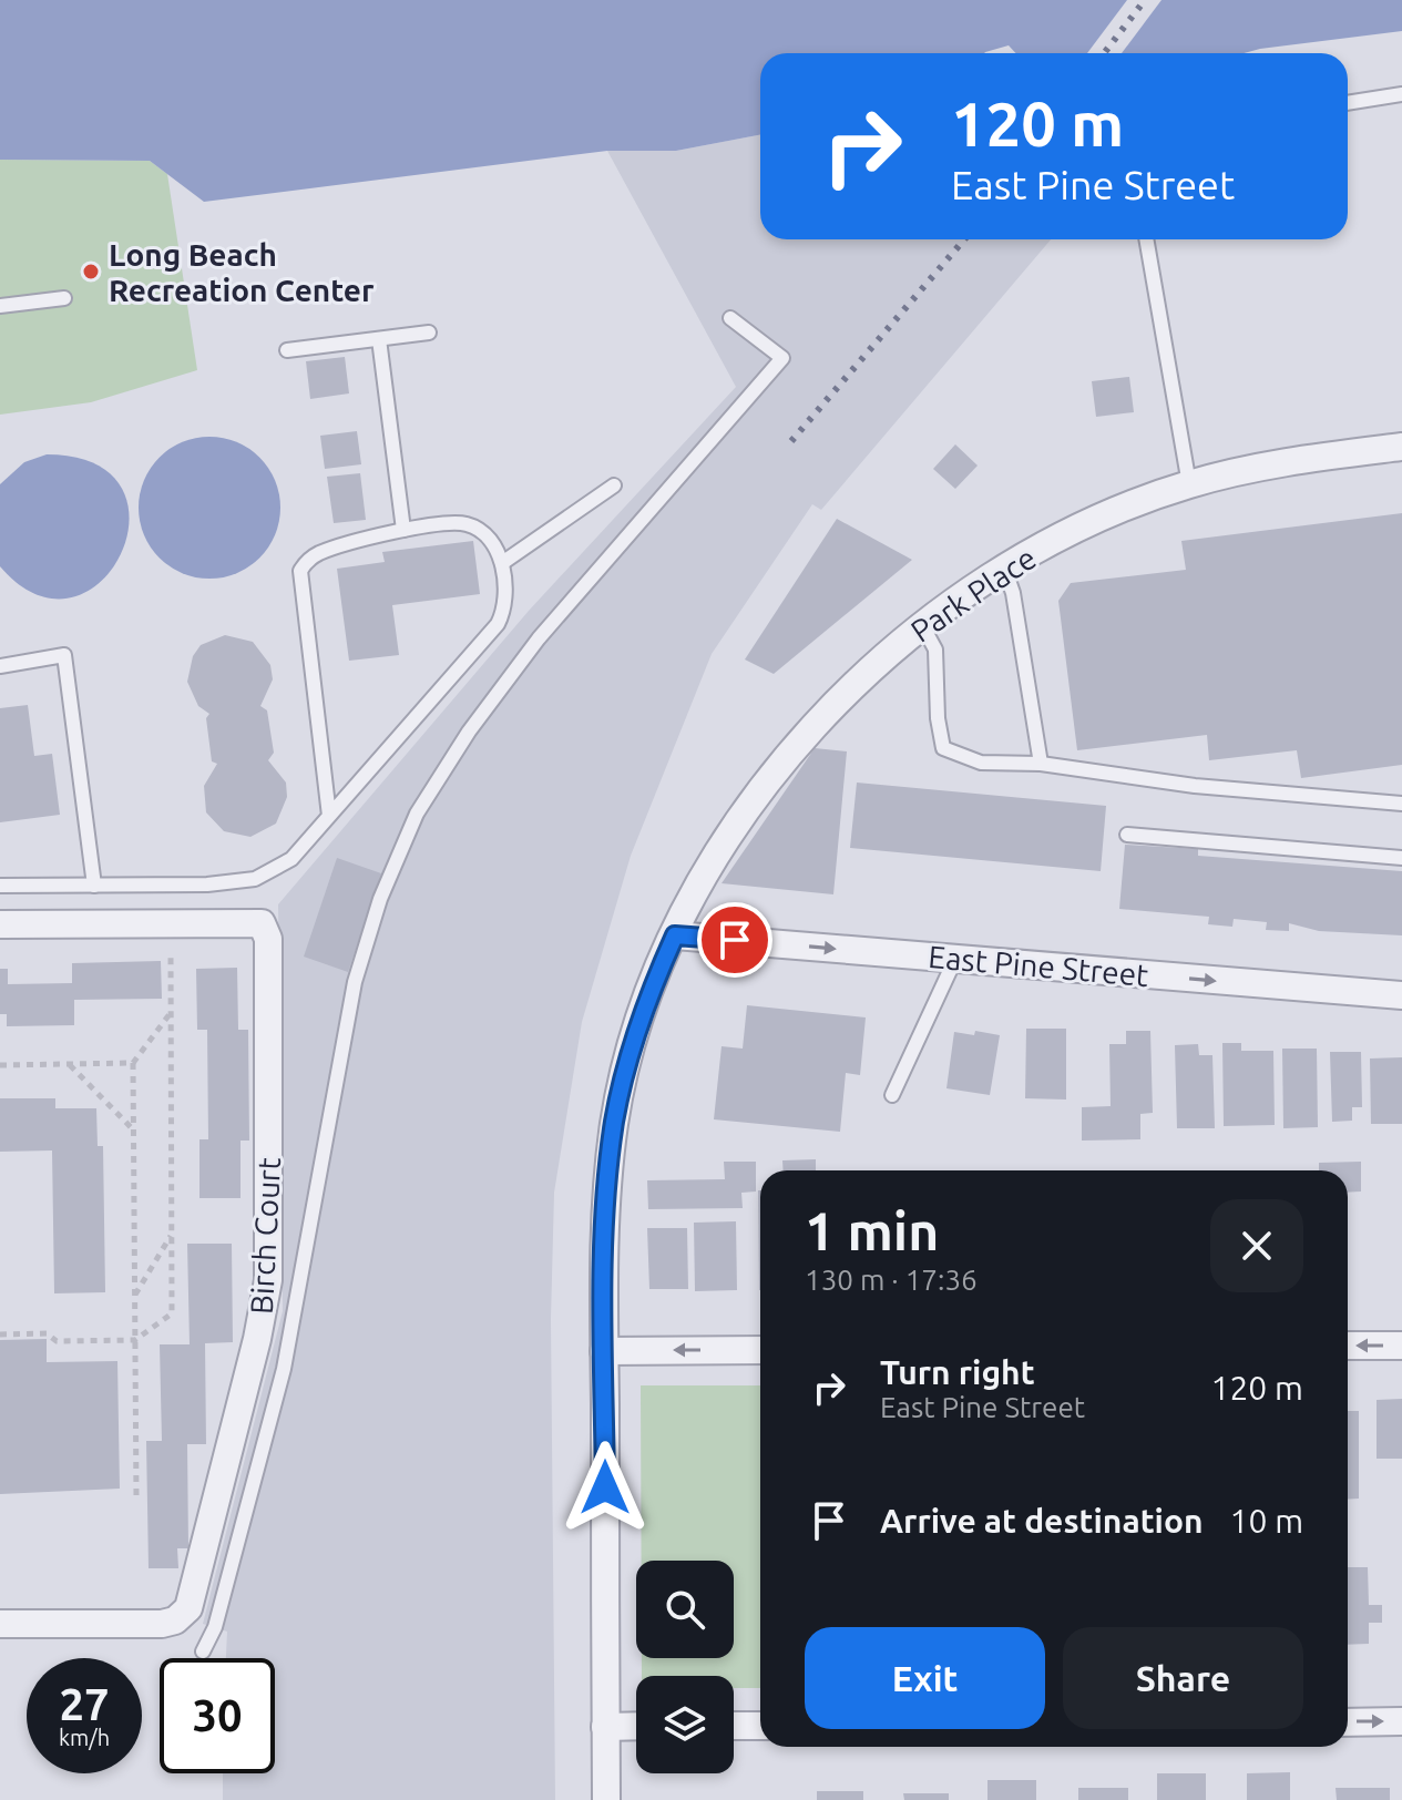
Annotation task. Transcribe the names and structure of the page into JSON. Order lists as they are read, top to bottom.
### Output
{
  "streets": {
    "street": ["Park Place", "East Pine Street", "Birch Court"]
  },
  "crossings": [
    ["Park Place", "East Pine Street"]
  ],
  "one_way": ["East Pine Street"],
  "places": ["Long Beach Recreation Center"],
  "page": {
    "turn": ["120 m", "East Pine Street"],
    "heading": ["1 min", "130 m · 17:36"],
    "list": [
      {
        "name": "Turn right",
        "note": "East Pine Street",
        "value": "120 m"
      },
      {
        "name": "Arrive at destination",
        "value": "10 m"
      }
    ],
    "buttons": ["Exit", "Share"],
    "speed": "27 km/h",
    "limit": "30"
  }
}
